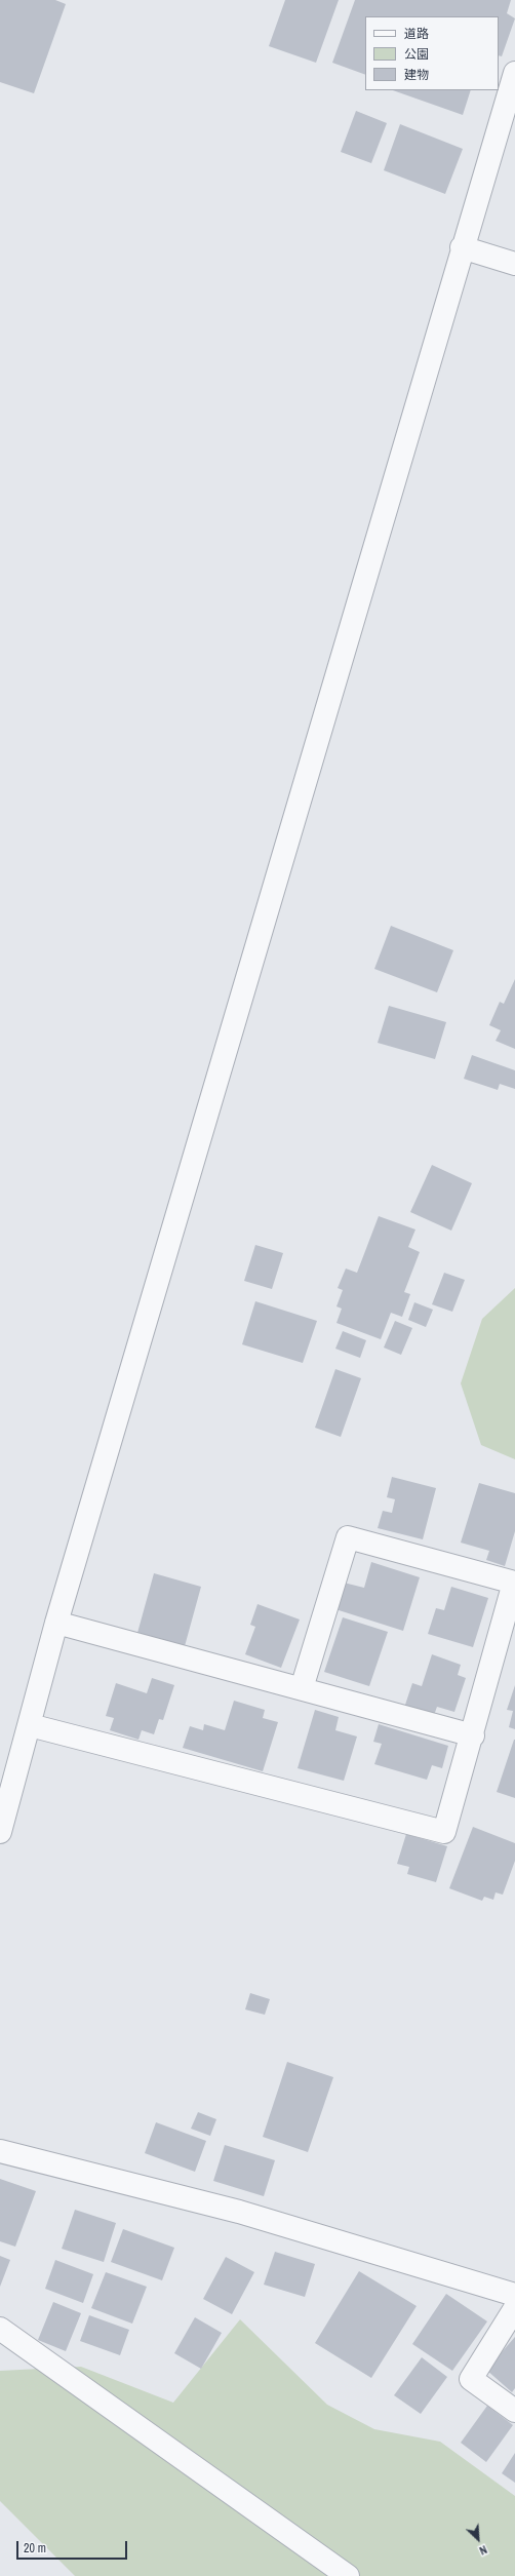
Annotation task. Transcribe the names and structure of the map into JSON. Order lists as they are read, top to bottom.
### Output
{
  "legend": ["道路", "公園", "建物"],
  "scale_bar": "20 m",
  "north": "bottom right"
}
